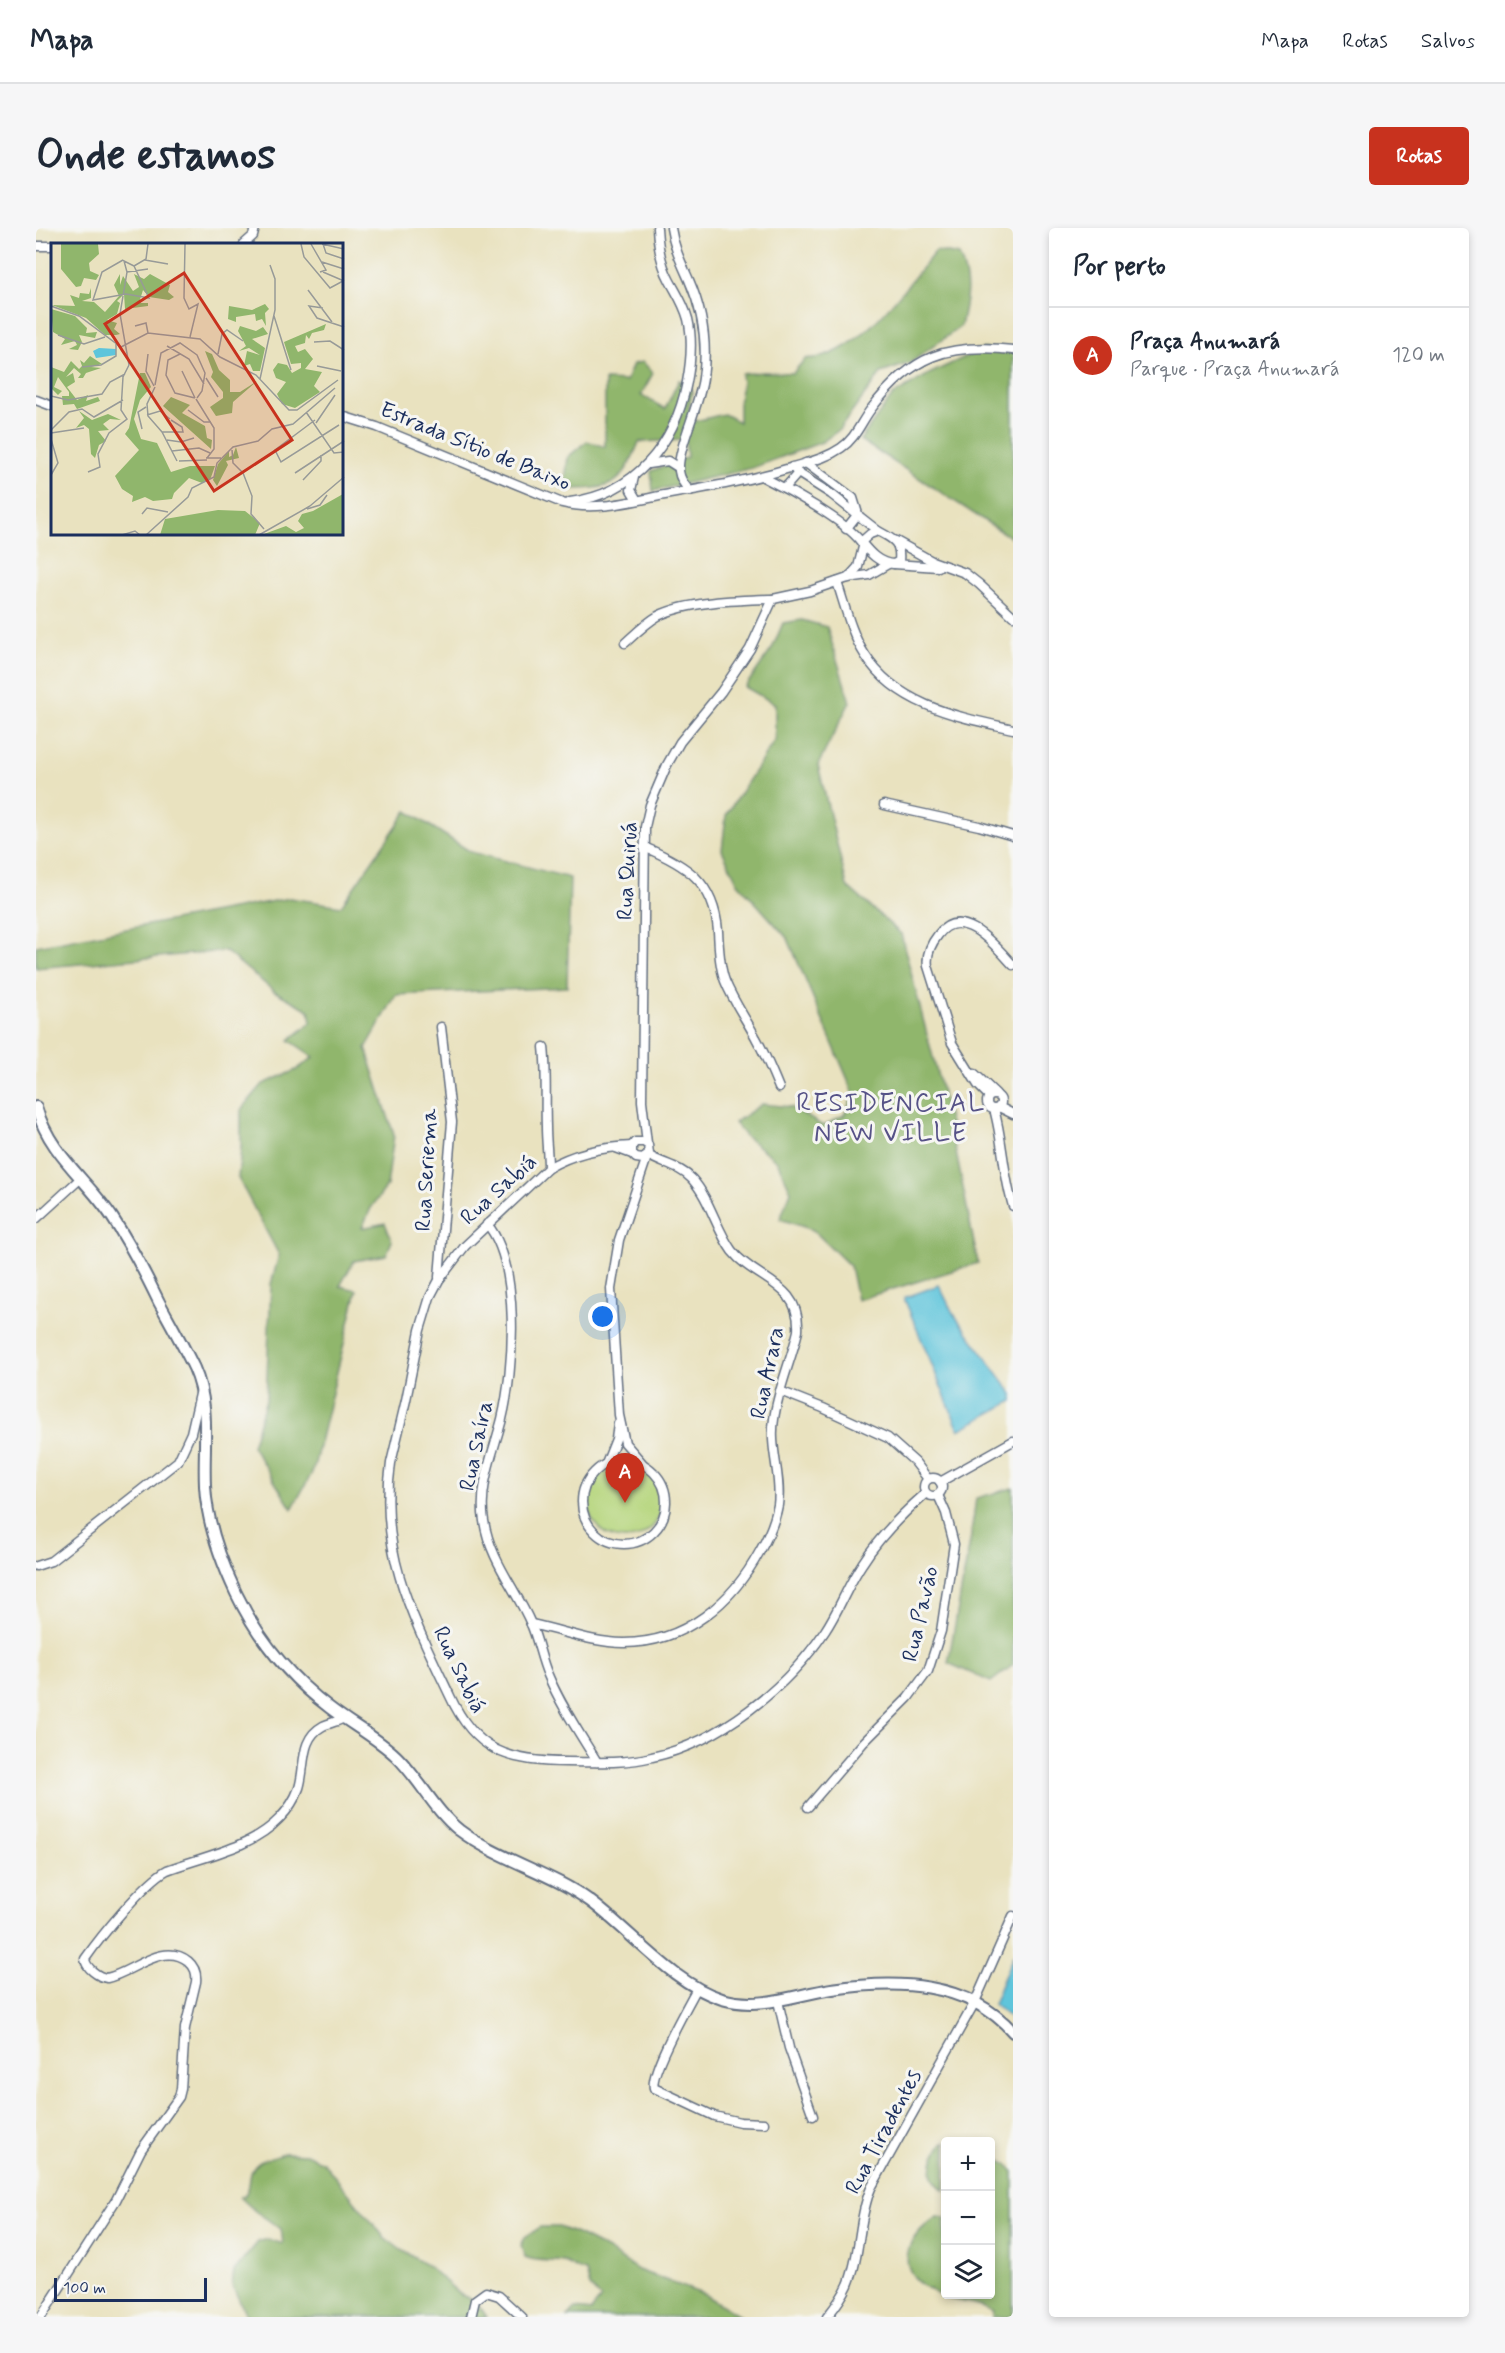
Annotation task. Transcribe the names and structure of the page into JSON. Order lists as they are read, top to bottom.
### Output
{
  "streets": {
    "street": [
      "Estrada Sítio de Baixo",
      "Rua Quiruá",
      "Rua Seriema",
      "Rua Sabiá",
      "Rua Arara",
      "Rua Saíra",
      "Rua Pavão",
      "Rua Tiradentes"
    ]
  },
  "crossings": [
    ["Rua Quiruá", "Rua Sabiá"],
    ["Rua Quiruá", "Rua Arara"],
    ["Rua Seriema", "Rua Sabiá"],
    ["Rua Sabiá", "Rua Saíra"],
    ["Rua Sabiá", "Rua Pavão"],
    ["Rua Arara", "Rua Saíra"]
  ],
  "districts": ["RESIDENCIAL NEW VILLE"],
  "scale_bar": "100 m",
  "page": {
    "header": "Mapa",
    "nav": ["Mapa", "Rotas", "Salvos"],
    "buttons": "Rotas",
    "title": "Onde estamos",
    "heading": "Por perto",
    "list": [
      {
        "mark": "A",
        "name": "Praça Anumará",
        "note": "Parque · Praça Anumará",
        "value": "120 m"
      }
    ],
    "pins": "A",
    "map_buttons": ["+", "−"],
    "scale": "100 m"
  }
}
